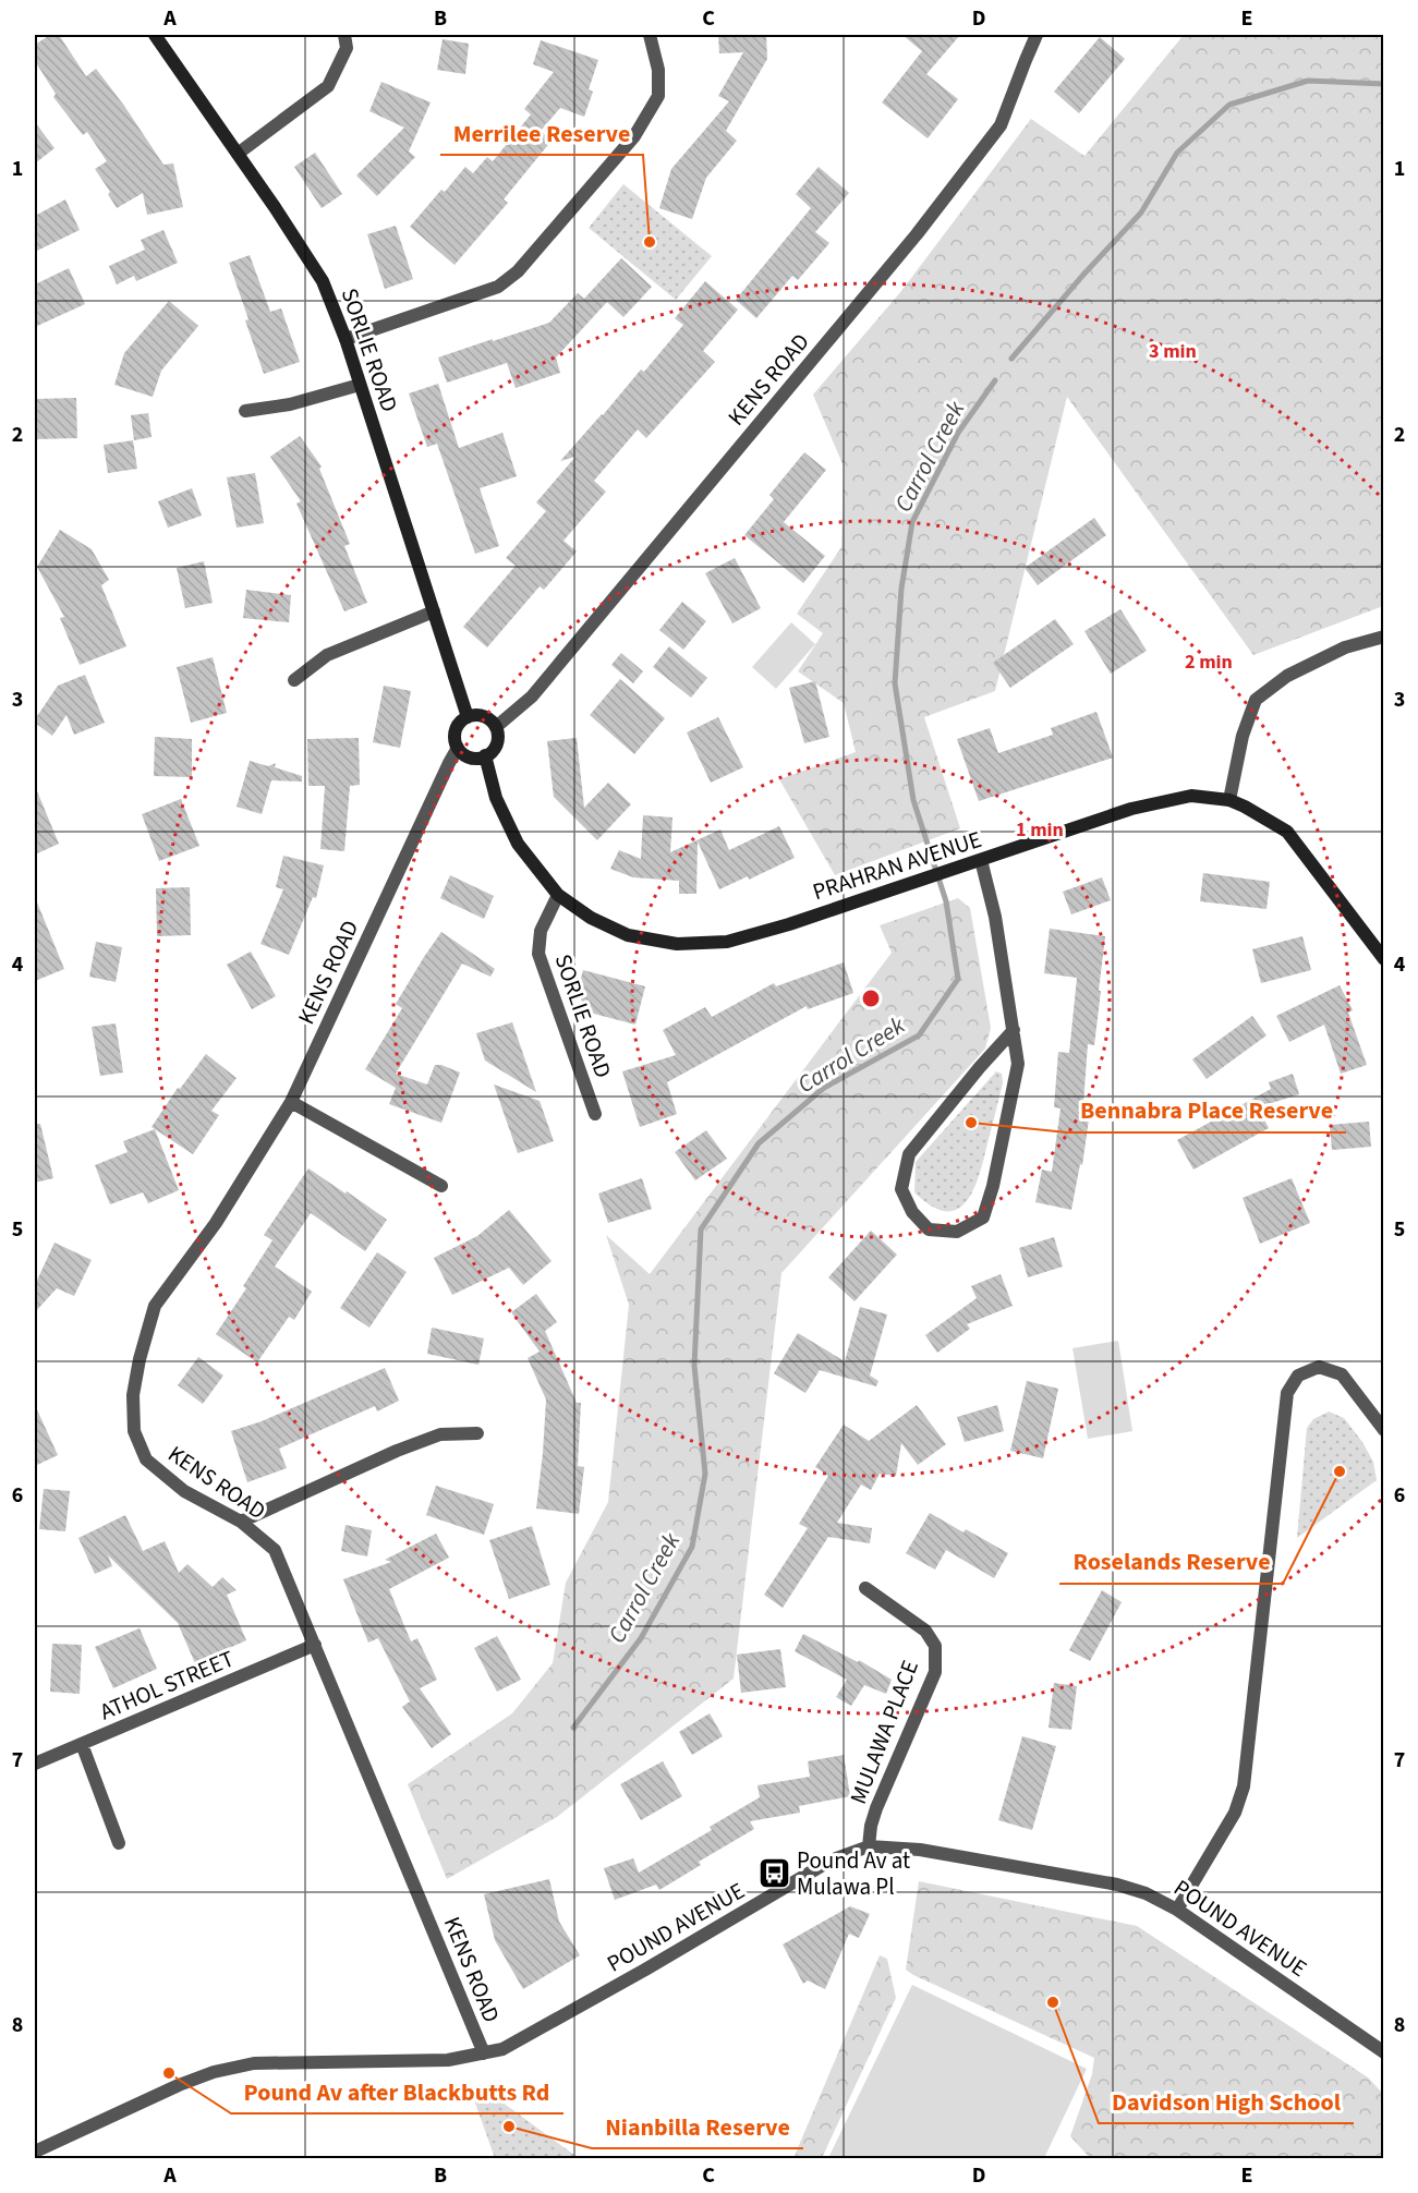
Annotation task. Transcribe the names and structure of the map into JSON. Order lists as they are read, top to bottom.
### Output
{
  "streets": {
    "street": [
      "SORLIE ROAD",
      "KENS ROAD",
      "PRAHRAN AVENUE",
      "ATHOL STREET",
      "MULAWA PLACE",
      "POUND AVENUE"
    ]
  },
  "crossings": [
    ["SORLIE ROAD", "KENS ROAD"],
    ["SORLIE ROAD", "PRAHRAN AVENUE"],
    ["KENS ROAD", "PRAHRAN AVENUE"],
    ["KENS ROAD", "ATHOL STREET"],
    ["KENS ROAD", "POUND AVENUE"],
    ["MULAWA PLACE", "POUND AVENUE"]
  ],
  "water": ["Carrol Creek"],
  "places": {
    "other": [
      "Merrilee Reserve",
      "Bennabra Place Reserve",
      "Roselands Reserve",
      "Davidson High School",
      "Pound Av after Blackbutts Rd",
      "Nianbilla Reserve"
    ],
    "bus stop": ["Pound Av at Mulawa Pl"]
  },
  "grid": {
    "columns": [
      "A",
      "B",
      "C",
      "D",
      "E"
    ],
    "rows": [
      "1",
      "2",
      "3",
      "4",
      "5",
      "6",
      "7",
      "8"
    ]
  },
  "rings": ["3 min", "2 min", "1 min"]
}
